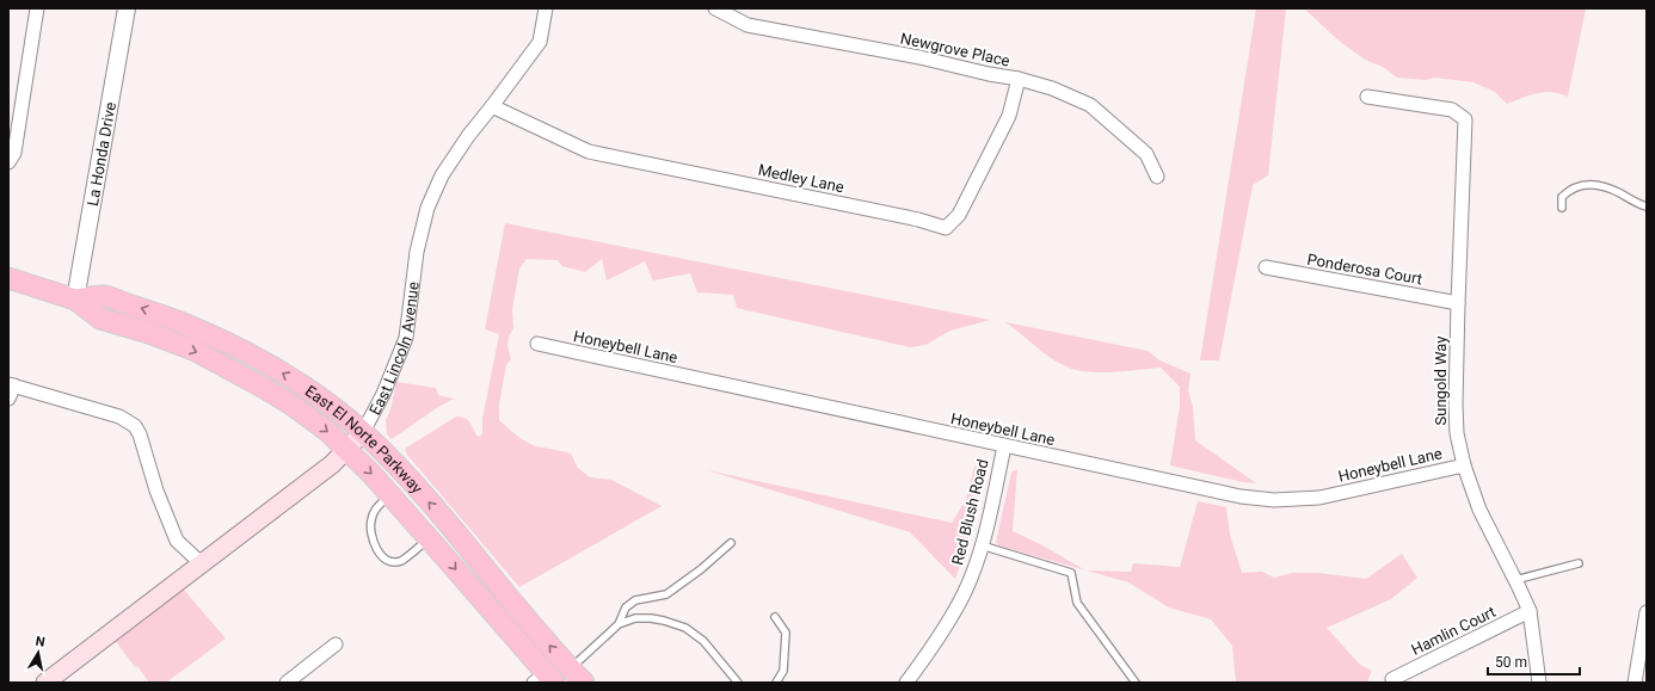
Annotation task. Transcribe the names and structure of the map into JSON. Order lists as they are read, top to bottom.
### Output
{
  "streets": {
    "main road": ["East Lincoln Avenue", "East El Norte Parkway"],
    "street": [
      "Newgrove Place",
      "La Honda Drive",
      "Medley Lane",
      "Ponderosa Court",
      "Honeybell Lane",
      "Sungold Way",
      "Red Blush Road",
      "Hamlin Court"
    ]
  },
  "crossings": [
    ["Newgrove Place", "Medley Lane"],
    ["La Honda Drive", "East El Norte Parkway"],
    ["Medley Lane", "East Lincoln Avenue"],
    ["Ponderosa Court", "Sungold Way"],
    ["Honeybell Lane", "Sungold Way"],
    ["Honeybell Lane", "Red Blush Road"],
    ["East Lincoln Avenue", "East El Norte Parkway"],
    ["Sungold Way", "Hamlin Court"]
  ],
  "scale_bar": "50 m",
  "north": "top"
}
